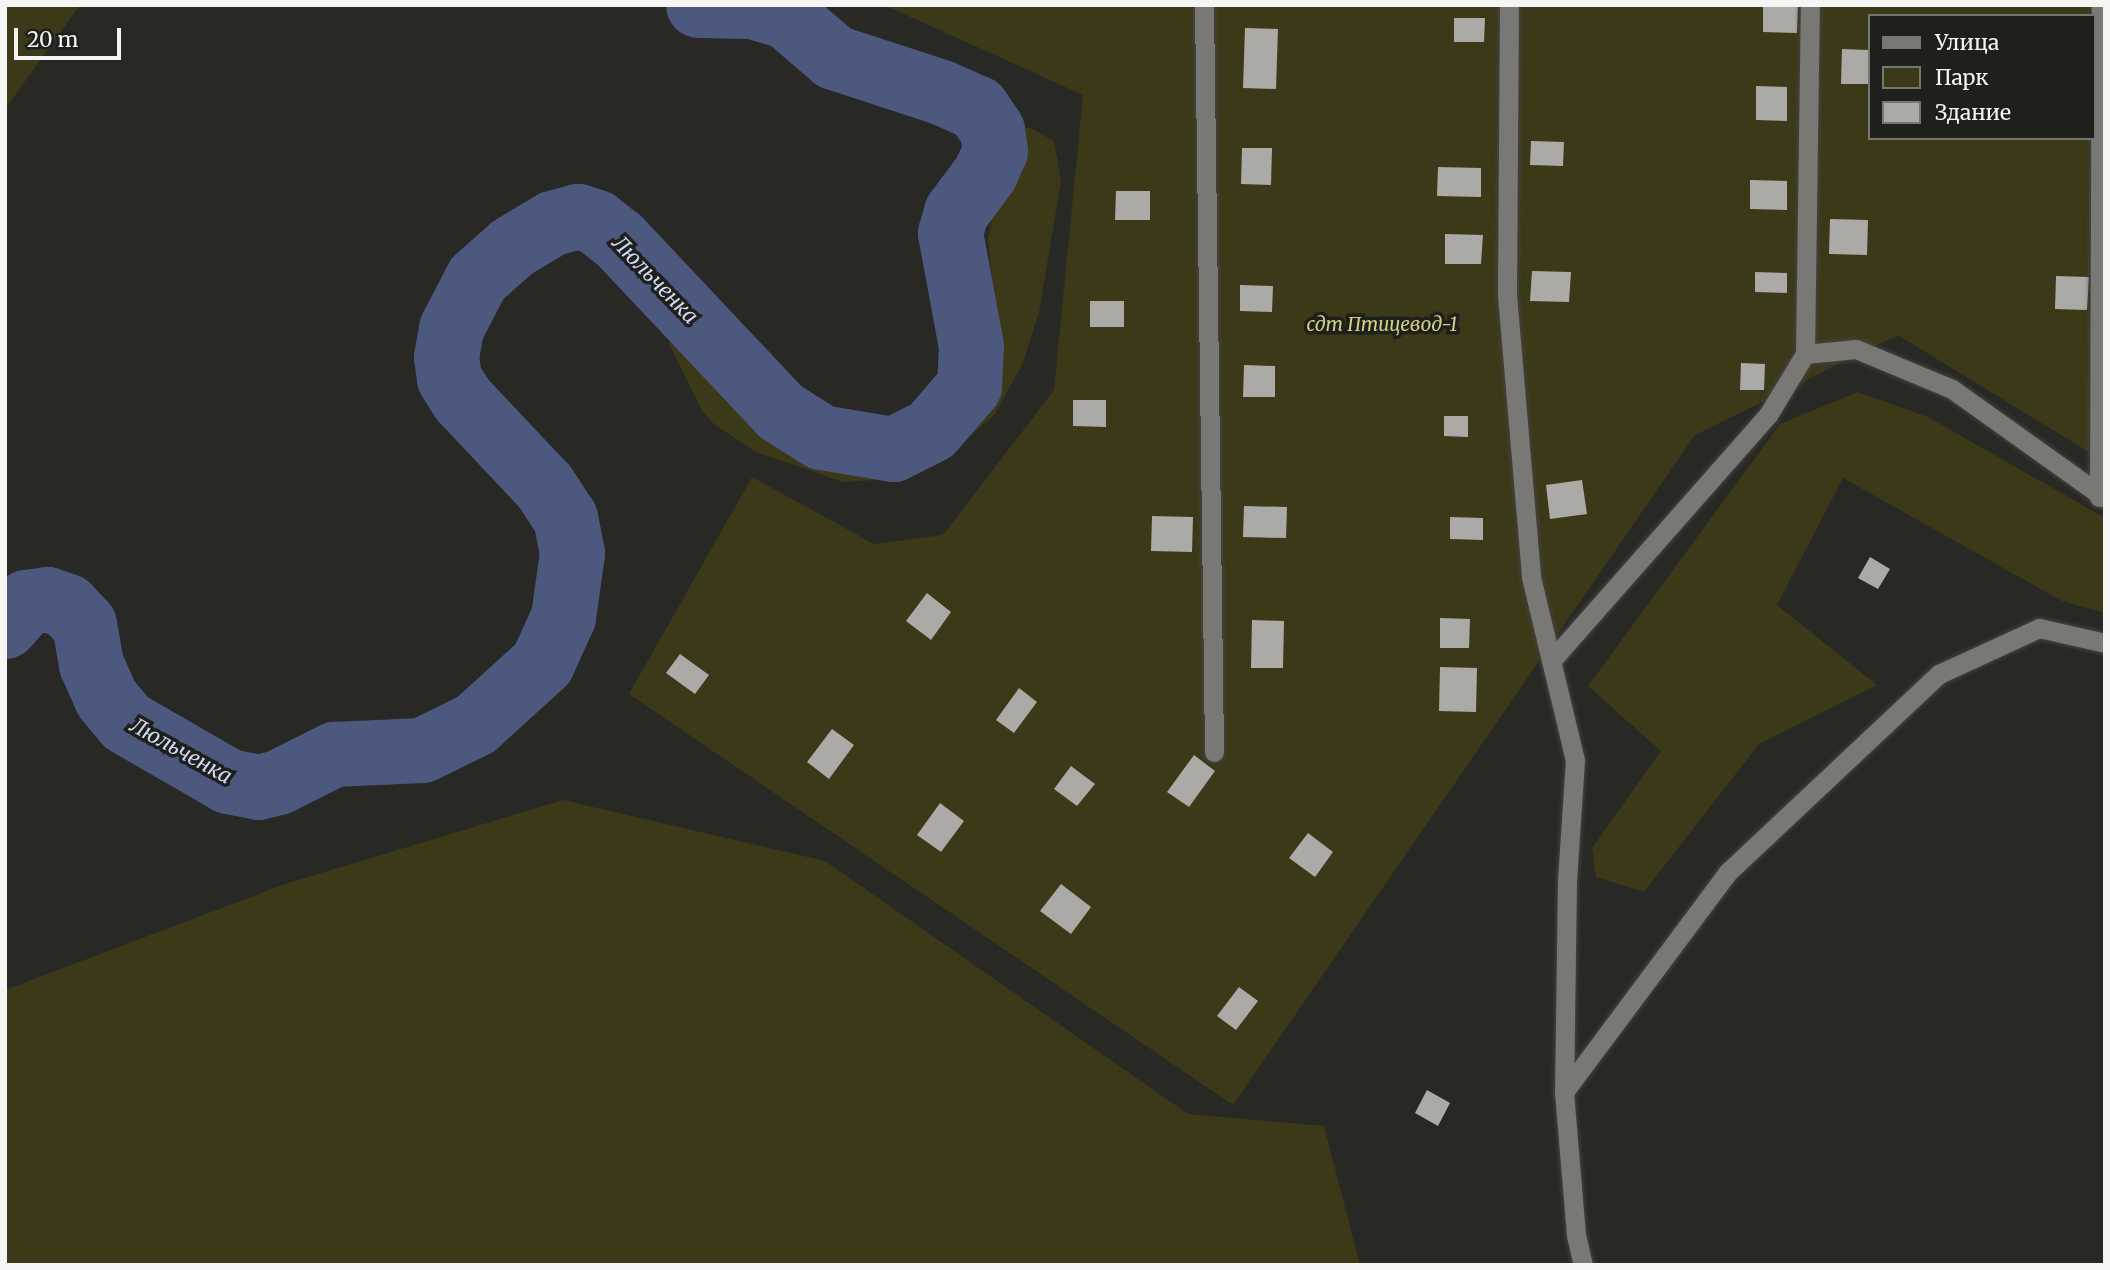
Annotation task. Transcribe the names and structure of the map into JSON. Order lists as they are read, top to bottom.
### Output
{
  "water": ["Люльченка"],
  "parks": ["сдт Птицевод-1"],
  "legend": ["Улица", "Парк", "Здание"],
  "scale_bar": "20 m"
}
